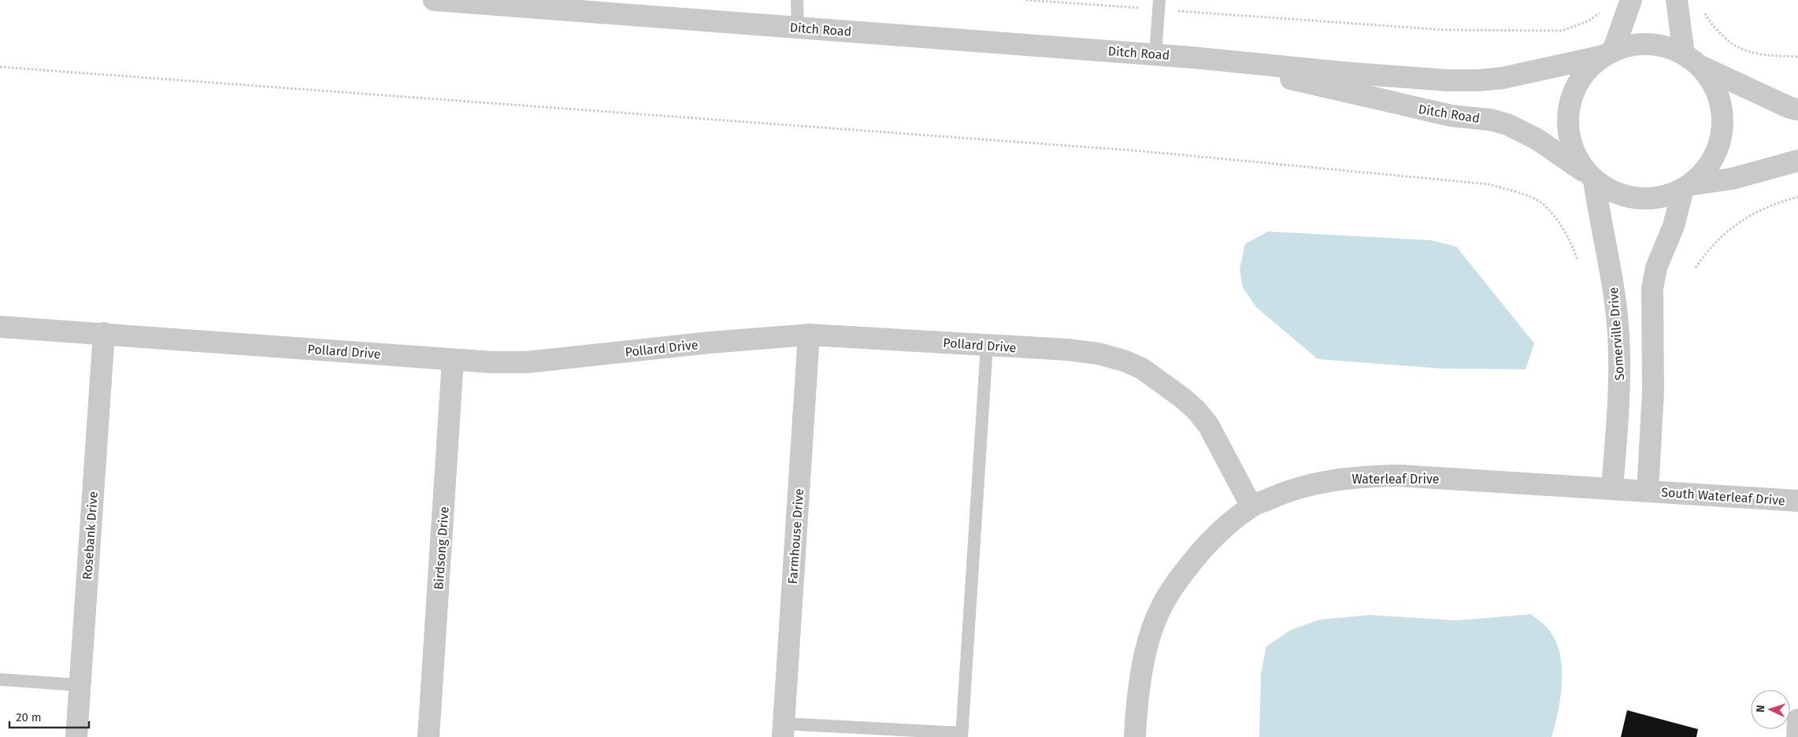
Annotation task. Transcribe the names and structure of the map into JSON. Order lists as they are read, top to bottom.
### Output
{
  "streets": {
    "street": [
      "Ditch Road",
      "Somerville Drive",
      "Pollard Drive",
      "Waterleaf Drive",
      "South Waterleaf Drive",
      "Rosebank Drive",
      "Farmhouse Drive",
      "Birdsong Drive"
    ]
  },
  "crossings": [
    ["Ditch Road", "Somerville Drive"],
    ["Somerville Drive", "Waterleaf Drive"],
    ["Pollard Drive", "Waterleaf Drive"],
    ["Pollard Drive", "Rosebank Drive"],
    ["Pollard Drive", "Farmhouse Drive"],
    ["Pollard Drive", "Birdsong Drive"],
    ["Waterleaf Drive", "South Waterleaf Drive"]
  ],
  "scale_bar": "20 m",
  "north": "left"
}
